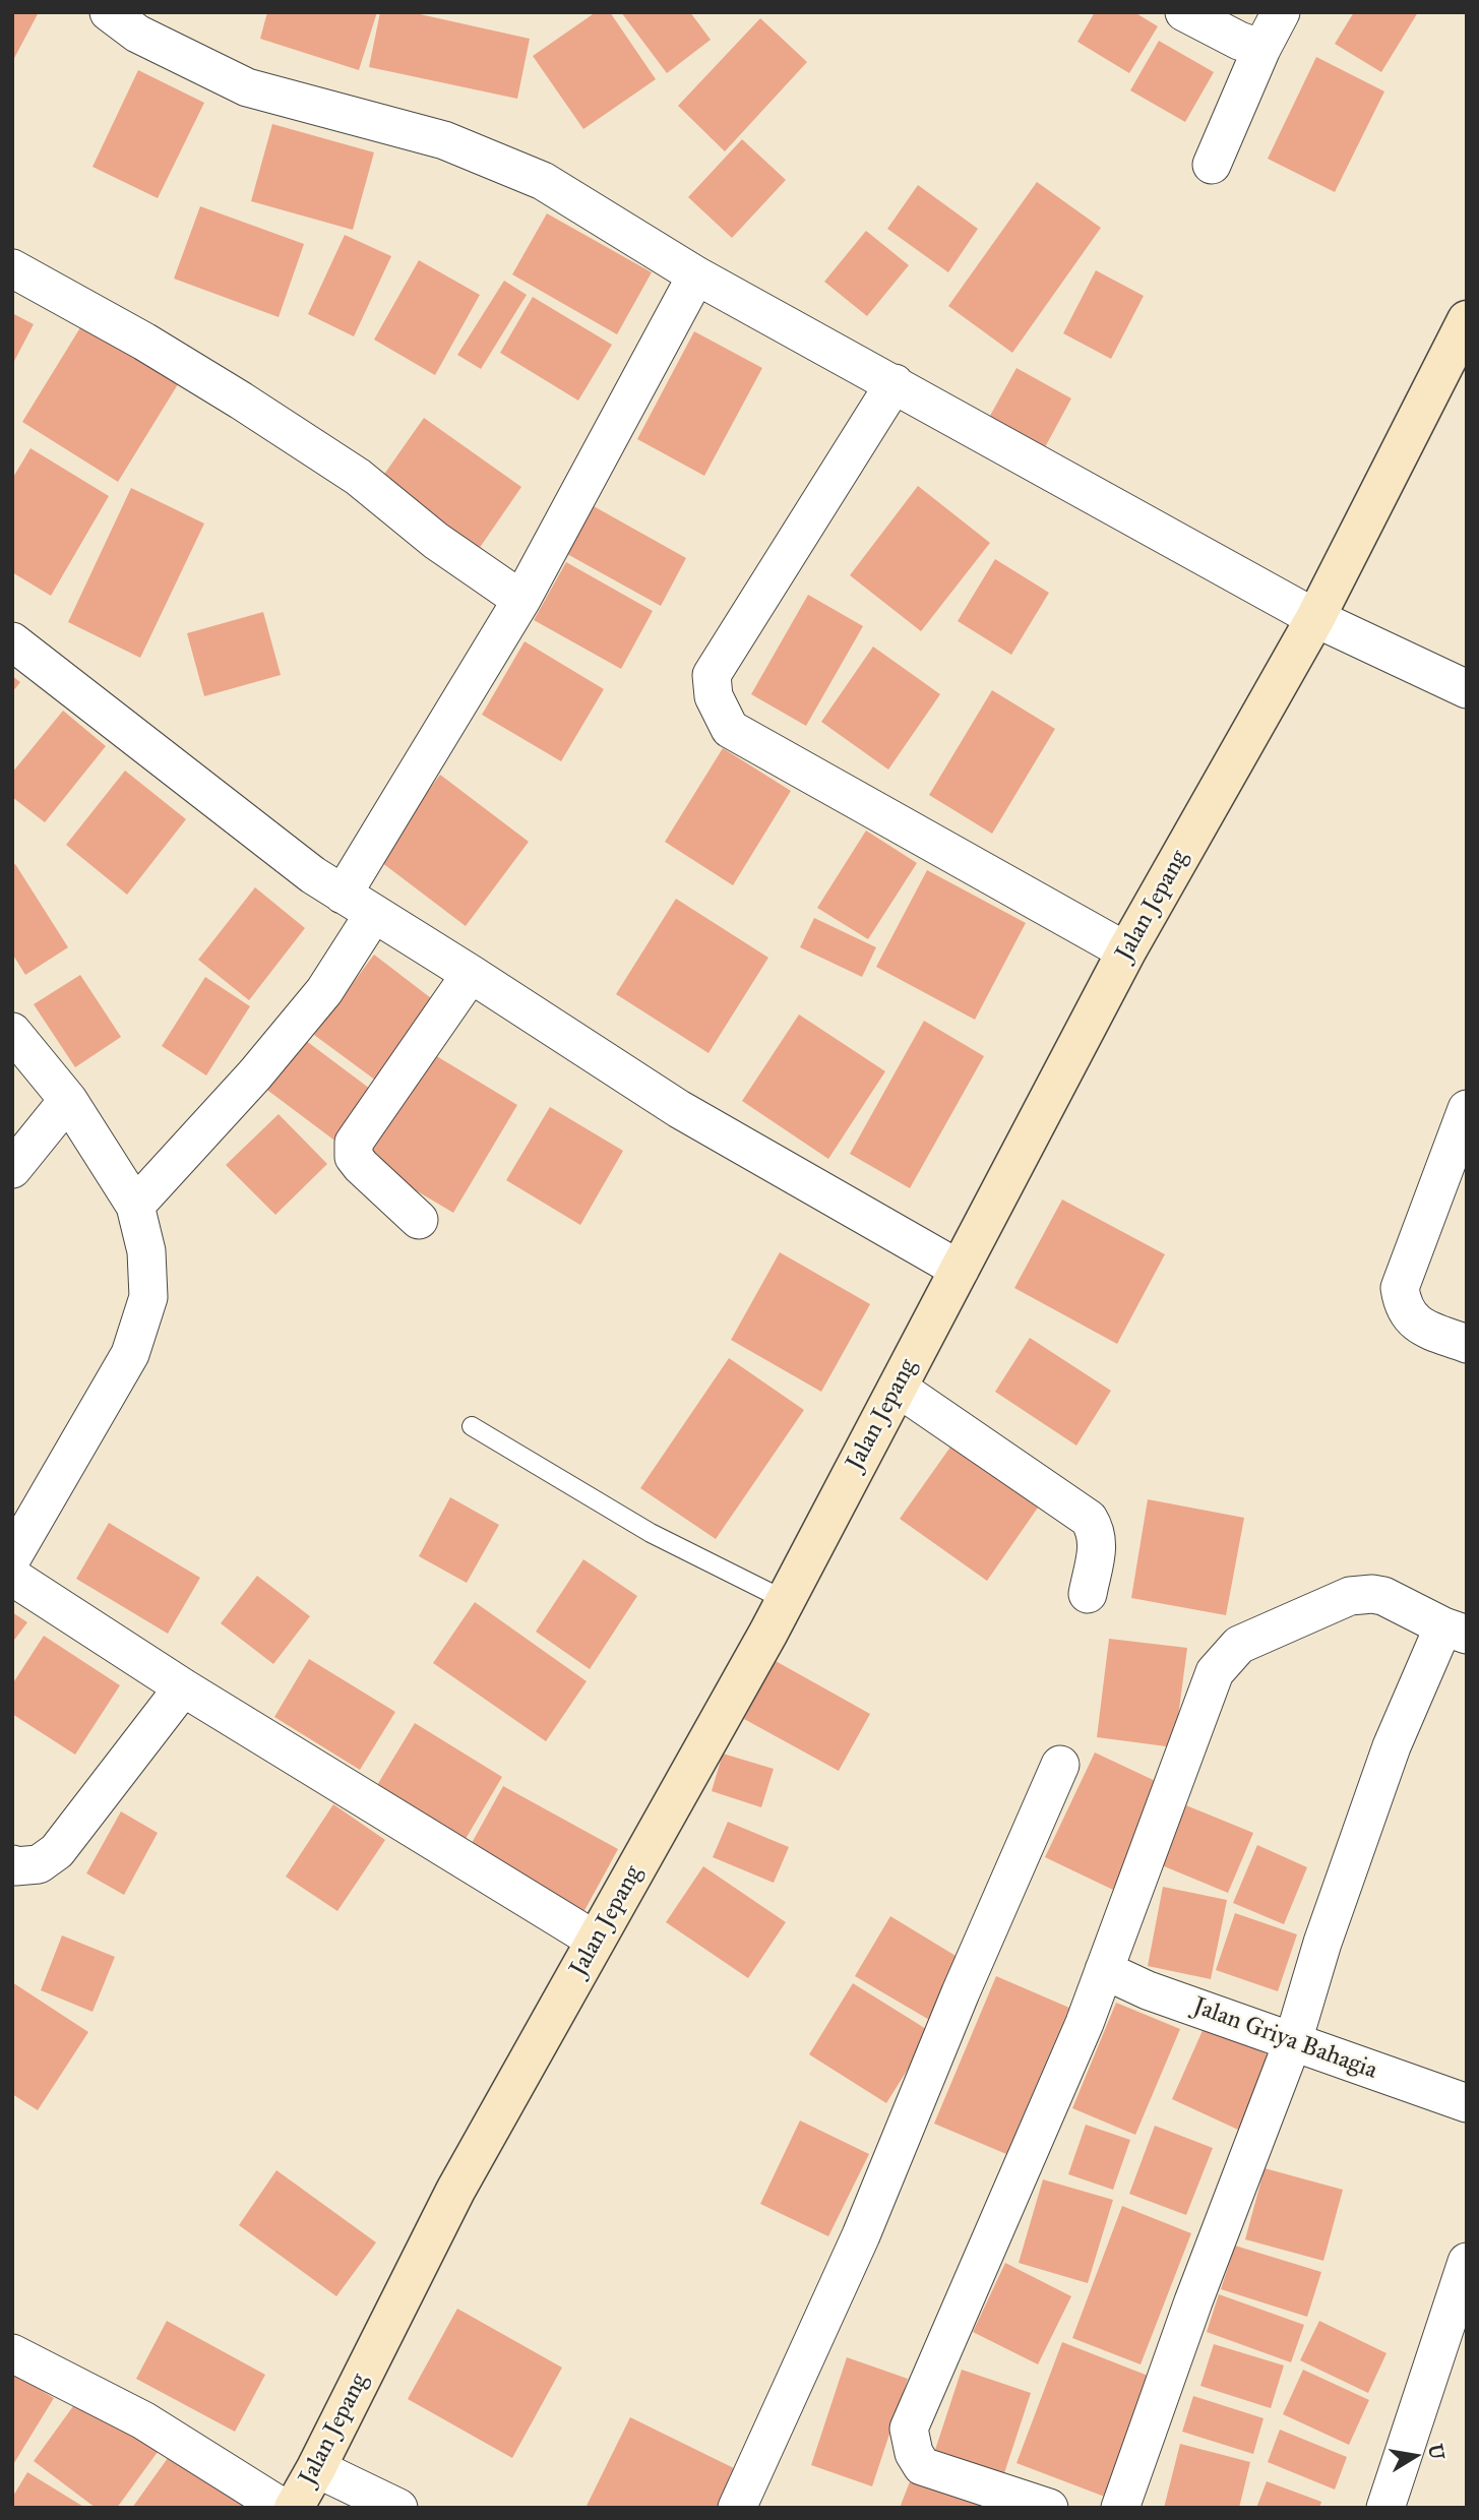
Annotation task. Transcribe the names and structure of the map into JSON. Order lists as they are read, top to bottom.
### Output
{
  "streets": {
    "street": ["Jalan Jepang", "Jalan Griya Bahagia"]
  },
  "north": "right"
}
